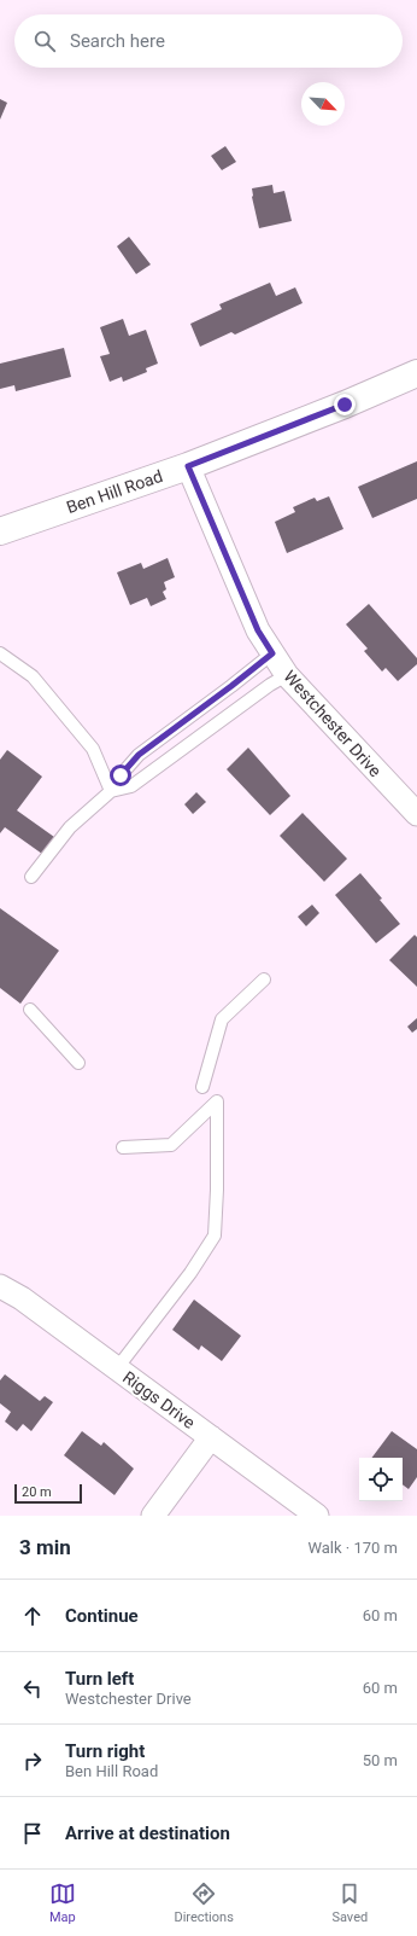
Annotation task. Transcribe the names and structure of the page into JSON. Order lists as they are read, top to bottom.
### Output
{
  "streets": {
    "street": ["Ben Hill Road", "Westchester Drive", "Riggs Drive"]
  },
  "crossings": [
    ["Ben Hill Road", "Westchester Drive"]
  ],
  "scale_bar": "20 m",
  "north": "bottom right",
  "page": {
    "search": "Search here",
    "scale": "20 m",
    "heading": ["3 min", "Walk · 170 m"],
    "list": [
      ["Continue", "60 m"],
      ["Turn left", "Westchester Drive", "60 m"],
      ["Turn right", "Ben Hill Road", "50 m"],
      "Arrive at destination"
    ],
    "nav": ["Map", "Directions", "Saved"]
  }
}
